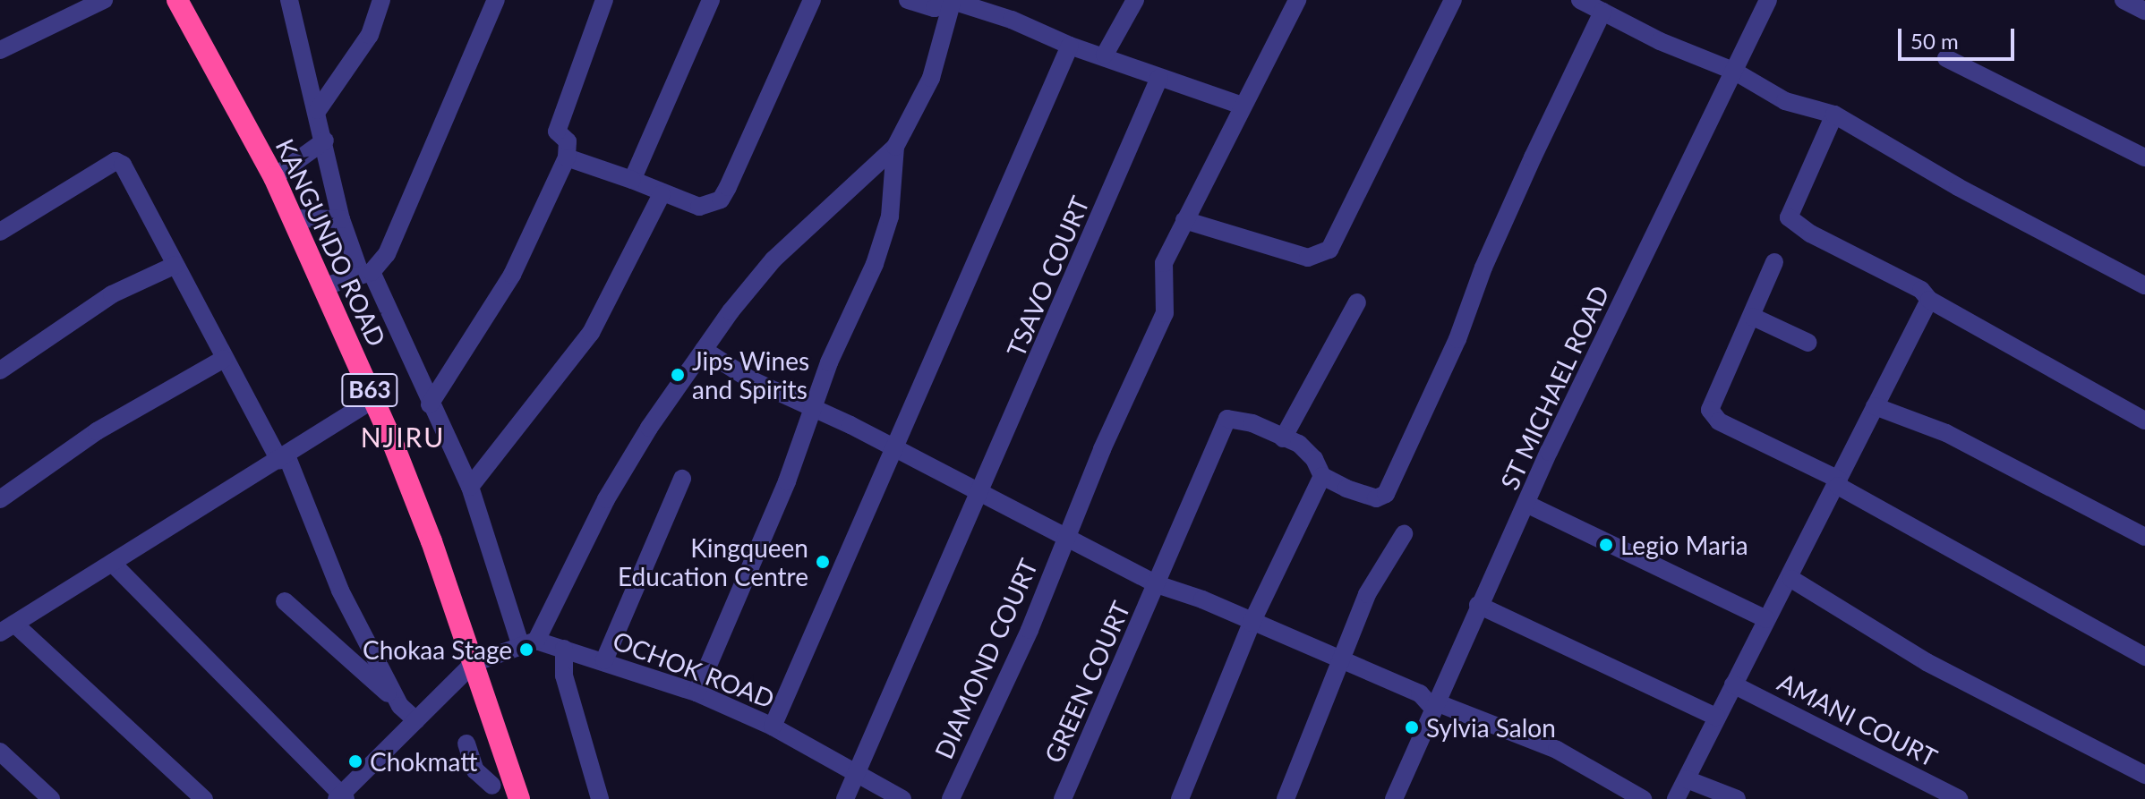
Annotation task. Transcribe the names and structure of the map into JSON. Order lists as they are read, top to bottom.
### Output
{
  "streets": {
    "highway": ["KANGUNDO ROAD", "B63"],
    "street": [
      "TSAVO COURT",
      "ST MICHAEL ROAD",
      "DIAMOND COURT",
      "OCHOK ROAD",
      "GREEN COURT",
      "AMANI COURT"
    ]
  },
  "crossings": [
    ["TSAVO COURT", "OCHOK ROAD"]
  ],
  "districts": ["NJIRU"],
  "places": [
    "Jips Wines and Spirits",
    "Legio Maria",
    "Kingqueen Education Centre",
    "Chokaa Stage",
    "Sylvia Salon",
    "Chokmatt"
  ],
  "scale_bar": "50 m"
}
